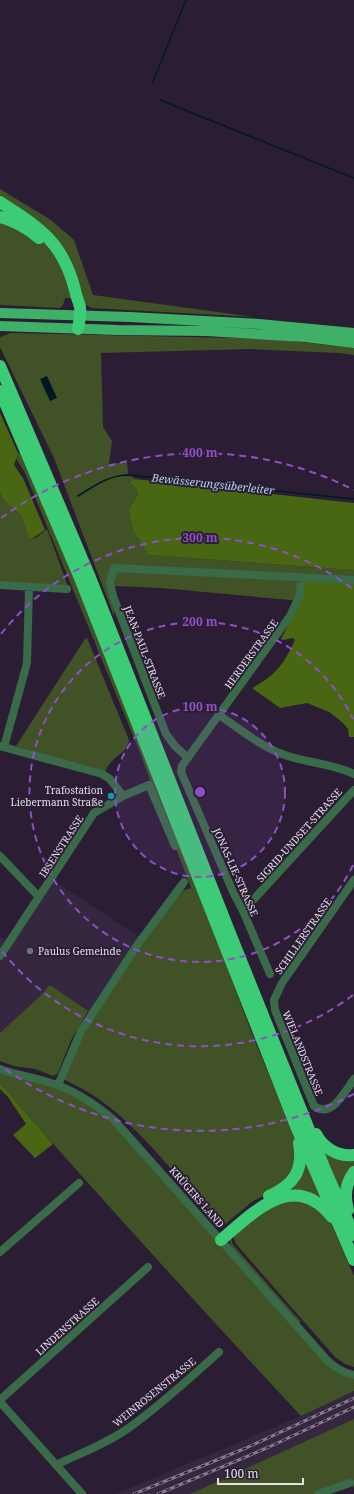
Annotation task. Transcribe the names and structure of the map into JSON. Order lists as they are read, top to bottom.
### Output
{
  "streets": {
    "street": [
      "JEAN-PAUL-STRASSE",
      "HERDERSTRASSE",
      "SIGRID-UNDSET-STRASSE",
      "IBSENSTRASSE",
      "JONAS-LIE-STRASSE",
      "SCHILLERSTRASSE",
      "WIELANDSTRASSE",
      "KRÜGERS LAND",
      "LINDENSTRASSE",
      "WEINROSENSTRASSE"
    ]
  },
  "crossings": [
    ["JEAN-PAUL-STRASSE", "HERDERSTRASSE"],
    ["HERDERSTRASSE", "JONAS-LIE-STRASSE"],
    ["SIGRID-UNDSET-STRASSE", "JONAS-LIE-STRASSE"],
    ["SCHILLERSTRASSE", "WIELANDSTRASSE"]
  ],
  "water": ["Bewässerungsüberleiter"],
  "places": ["Trafostation Liebermann Straße", "Paulus Gemeinde"],
  "scale_bar": "100 m",
  "rings": [
    "400 m",
    "300 m",
    "200 m",
    "100 m"
  ]
}
